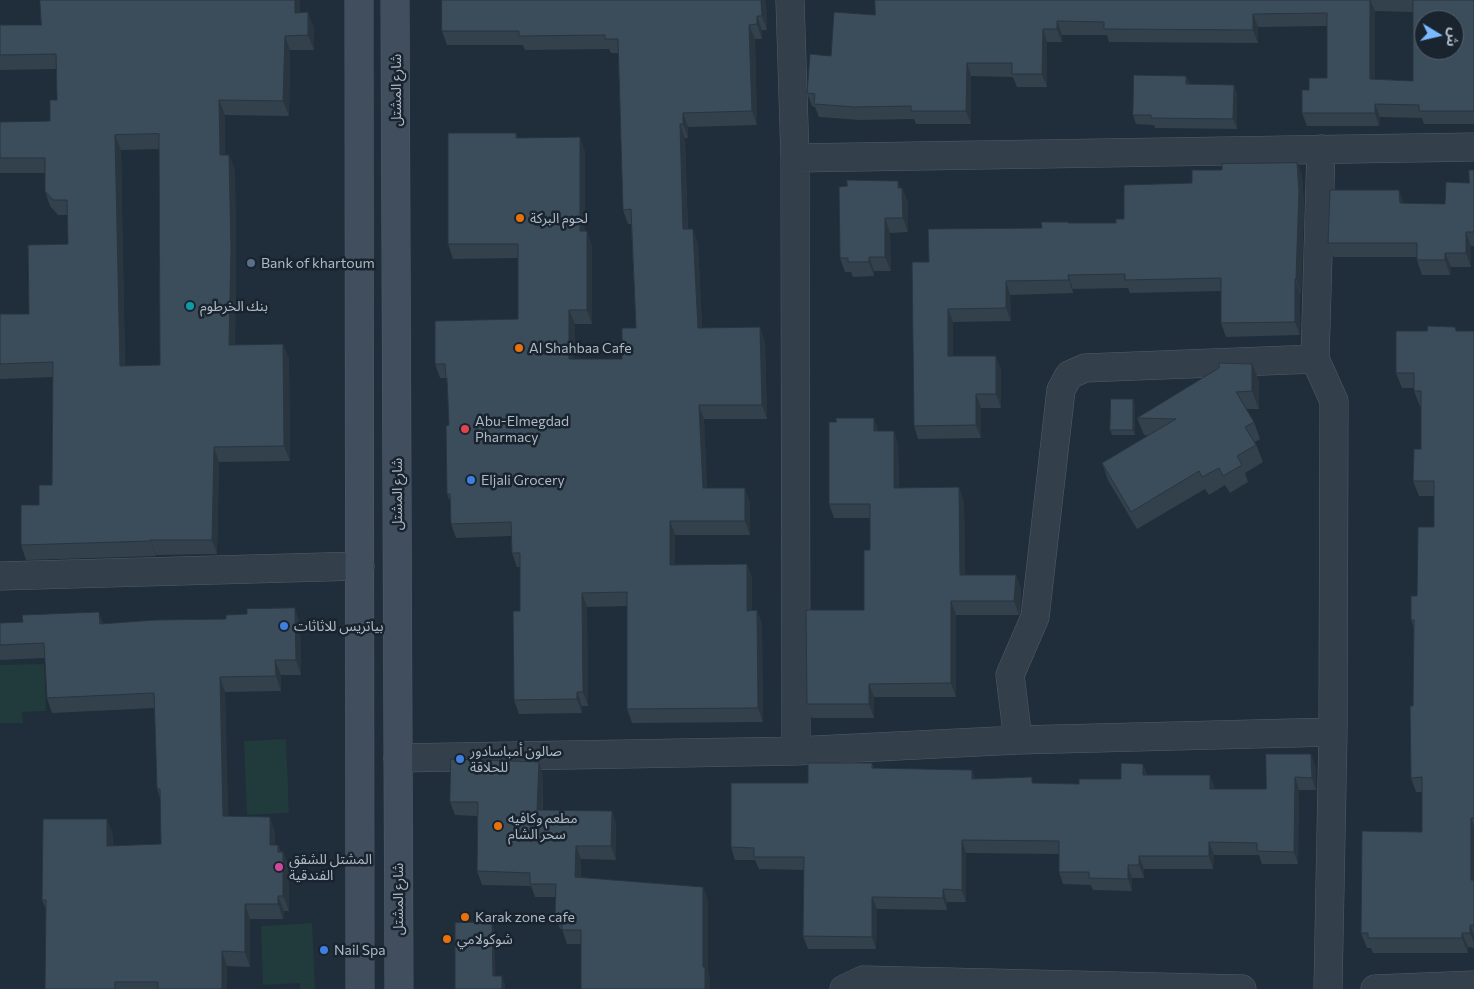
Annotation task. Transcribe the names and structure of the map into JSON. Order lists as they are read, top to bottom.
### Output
{
  "streets": {
    "main road": ["شارع المشتل"]
  },
  "places": [
    "لحوم البركة",
    "Bank of khartoum",
    "بنك الخرطوم",
    "Al Shahbaa Cafe",
    "Abu-Elmegdad Pharmacy",
    "Eljali Grocery",
    "بياتريس للاثاثات",
    "صالون أمباسادور للحلاقة",
    "مطعم وكافيه سحر الشام",
    "المشتل للشقق الفندقية",
    "Karak zone cafe",
    "شوكولامي",
    "Nail Spa"
  ],
  "north": "right"
}
